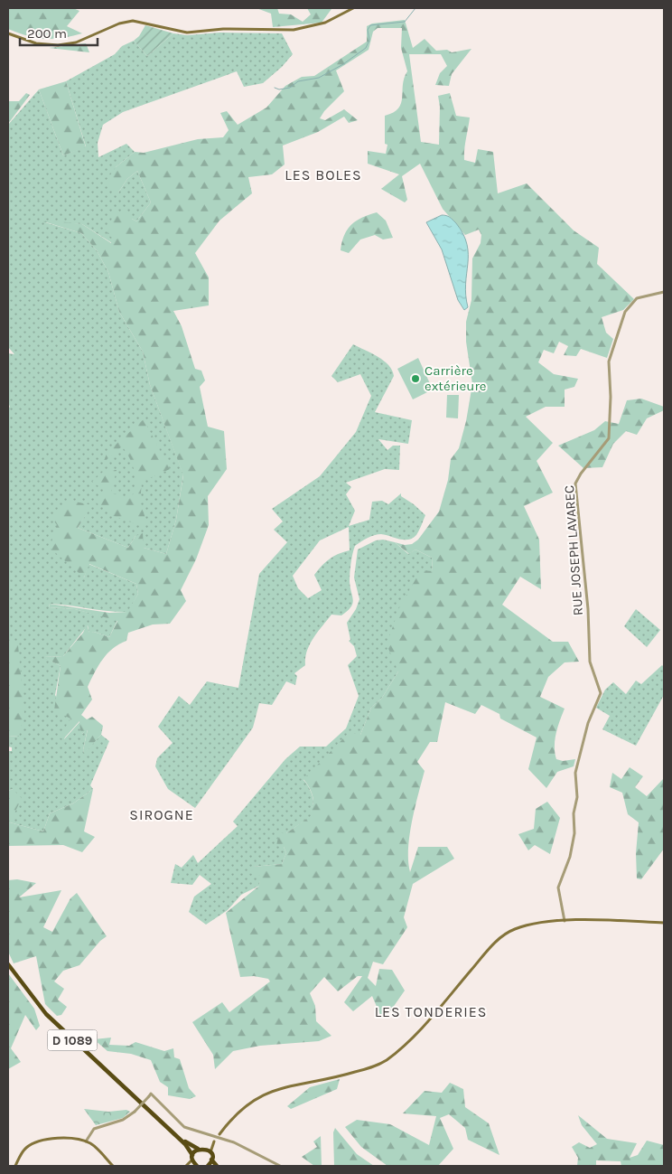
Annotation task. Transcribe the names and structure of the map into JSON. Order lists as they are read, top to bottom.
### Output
{
  "streets": {
    "highway": ["D 1089"],
    "street": ["RUE JOSEPH LAVAREC"]
  },
  "districts": ["LES BOLES", "SIROGNE", "LES TONDERIES"],
  "places": ["Carrière extérieure"],
  "scale_bar": "200 m"
}
